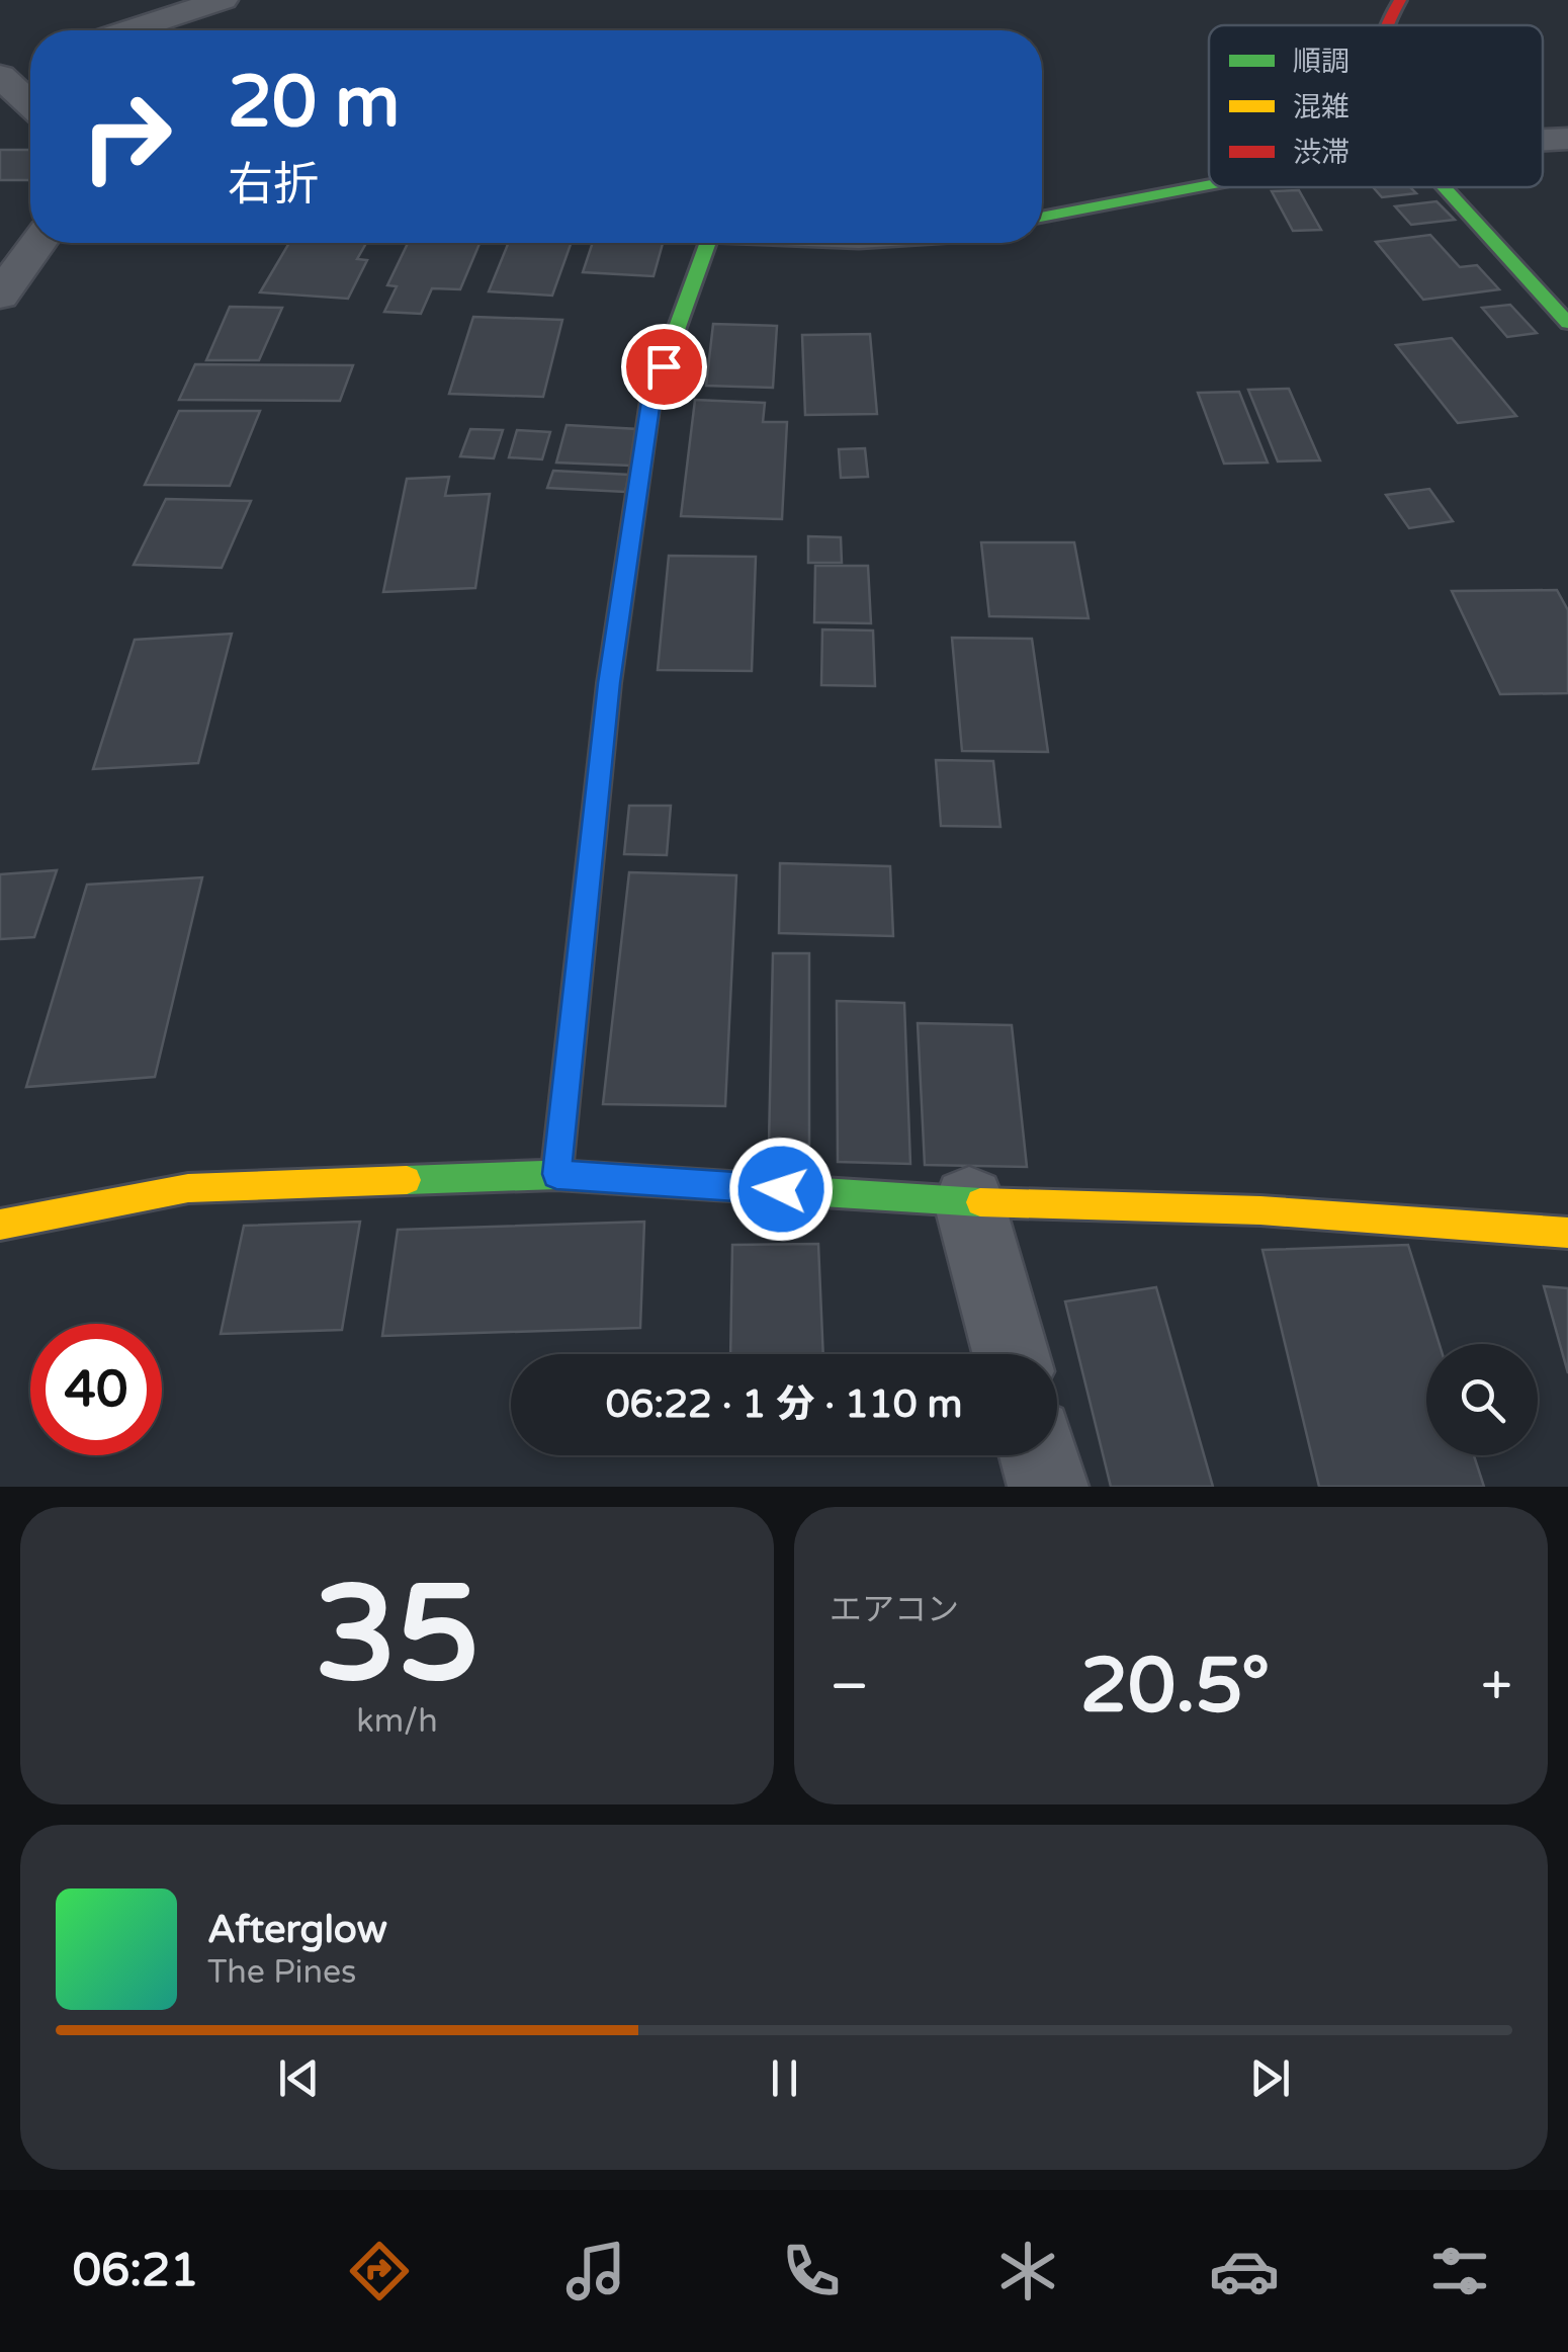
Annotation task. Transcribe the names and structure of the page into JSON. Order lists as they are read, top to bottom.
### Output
{
  "legend": ["順調", "混雑", "渋滞"],
  "page": {
    "turn": ["20 m", "右折"],
    "limit": "40",
    "trip": "06:22 · 1 分 · 110 m",
    "tile": [
      ["35", "km/h"],
      "エアコン"
    ],
    "heat": ["−", "20.5°", "+"],
    "song": ["Afterglow", "The Pines"],
    "tabs": "06:21"
  }
}
